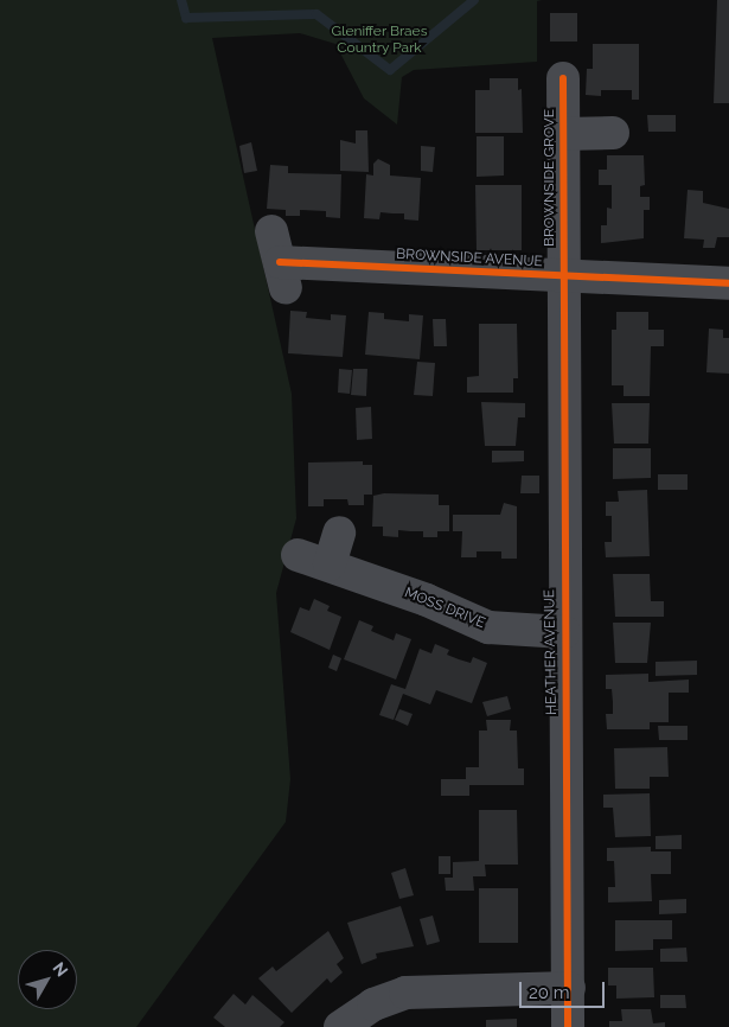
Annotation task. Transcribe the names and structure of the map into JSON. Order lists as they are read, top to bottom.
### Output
{
  "streets": {
    "street": [
      "BROWNSIDE GROVE",
      "BROWNSIDE AVENUE",
      "MOSS DRIVE",
      "HEATHER AVENUE"
    ]
  },
  "crossings": [
    ["BROWNSIDE GROVE", "BROWNSIDE AVENUE"],
    ["BROWNSIDE GROVE", "HEATHER AVENUE"],
    ["BROWNSIDE AVENUE", "HEATHER AVENUE"],
    ["MOSS DRIVE", "HEATHER AVENUE"]
  ],
  "parks": ["Gleniffer Braes Country Park"],
  "scale_bar": "20 m",
  "north": "top right"
}
